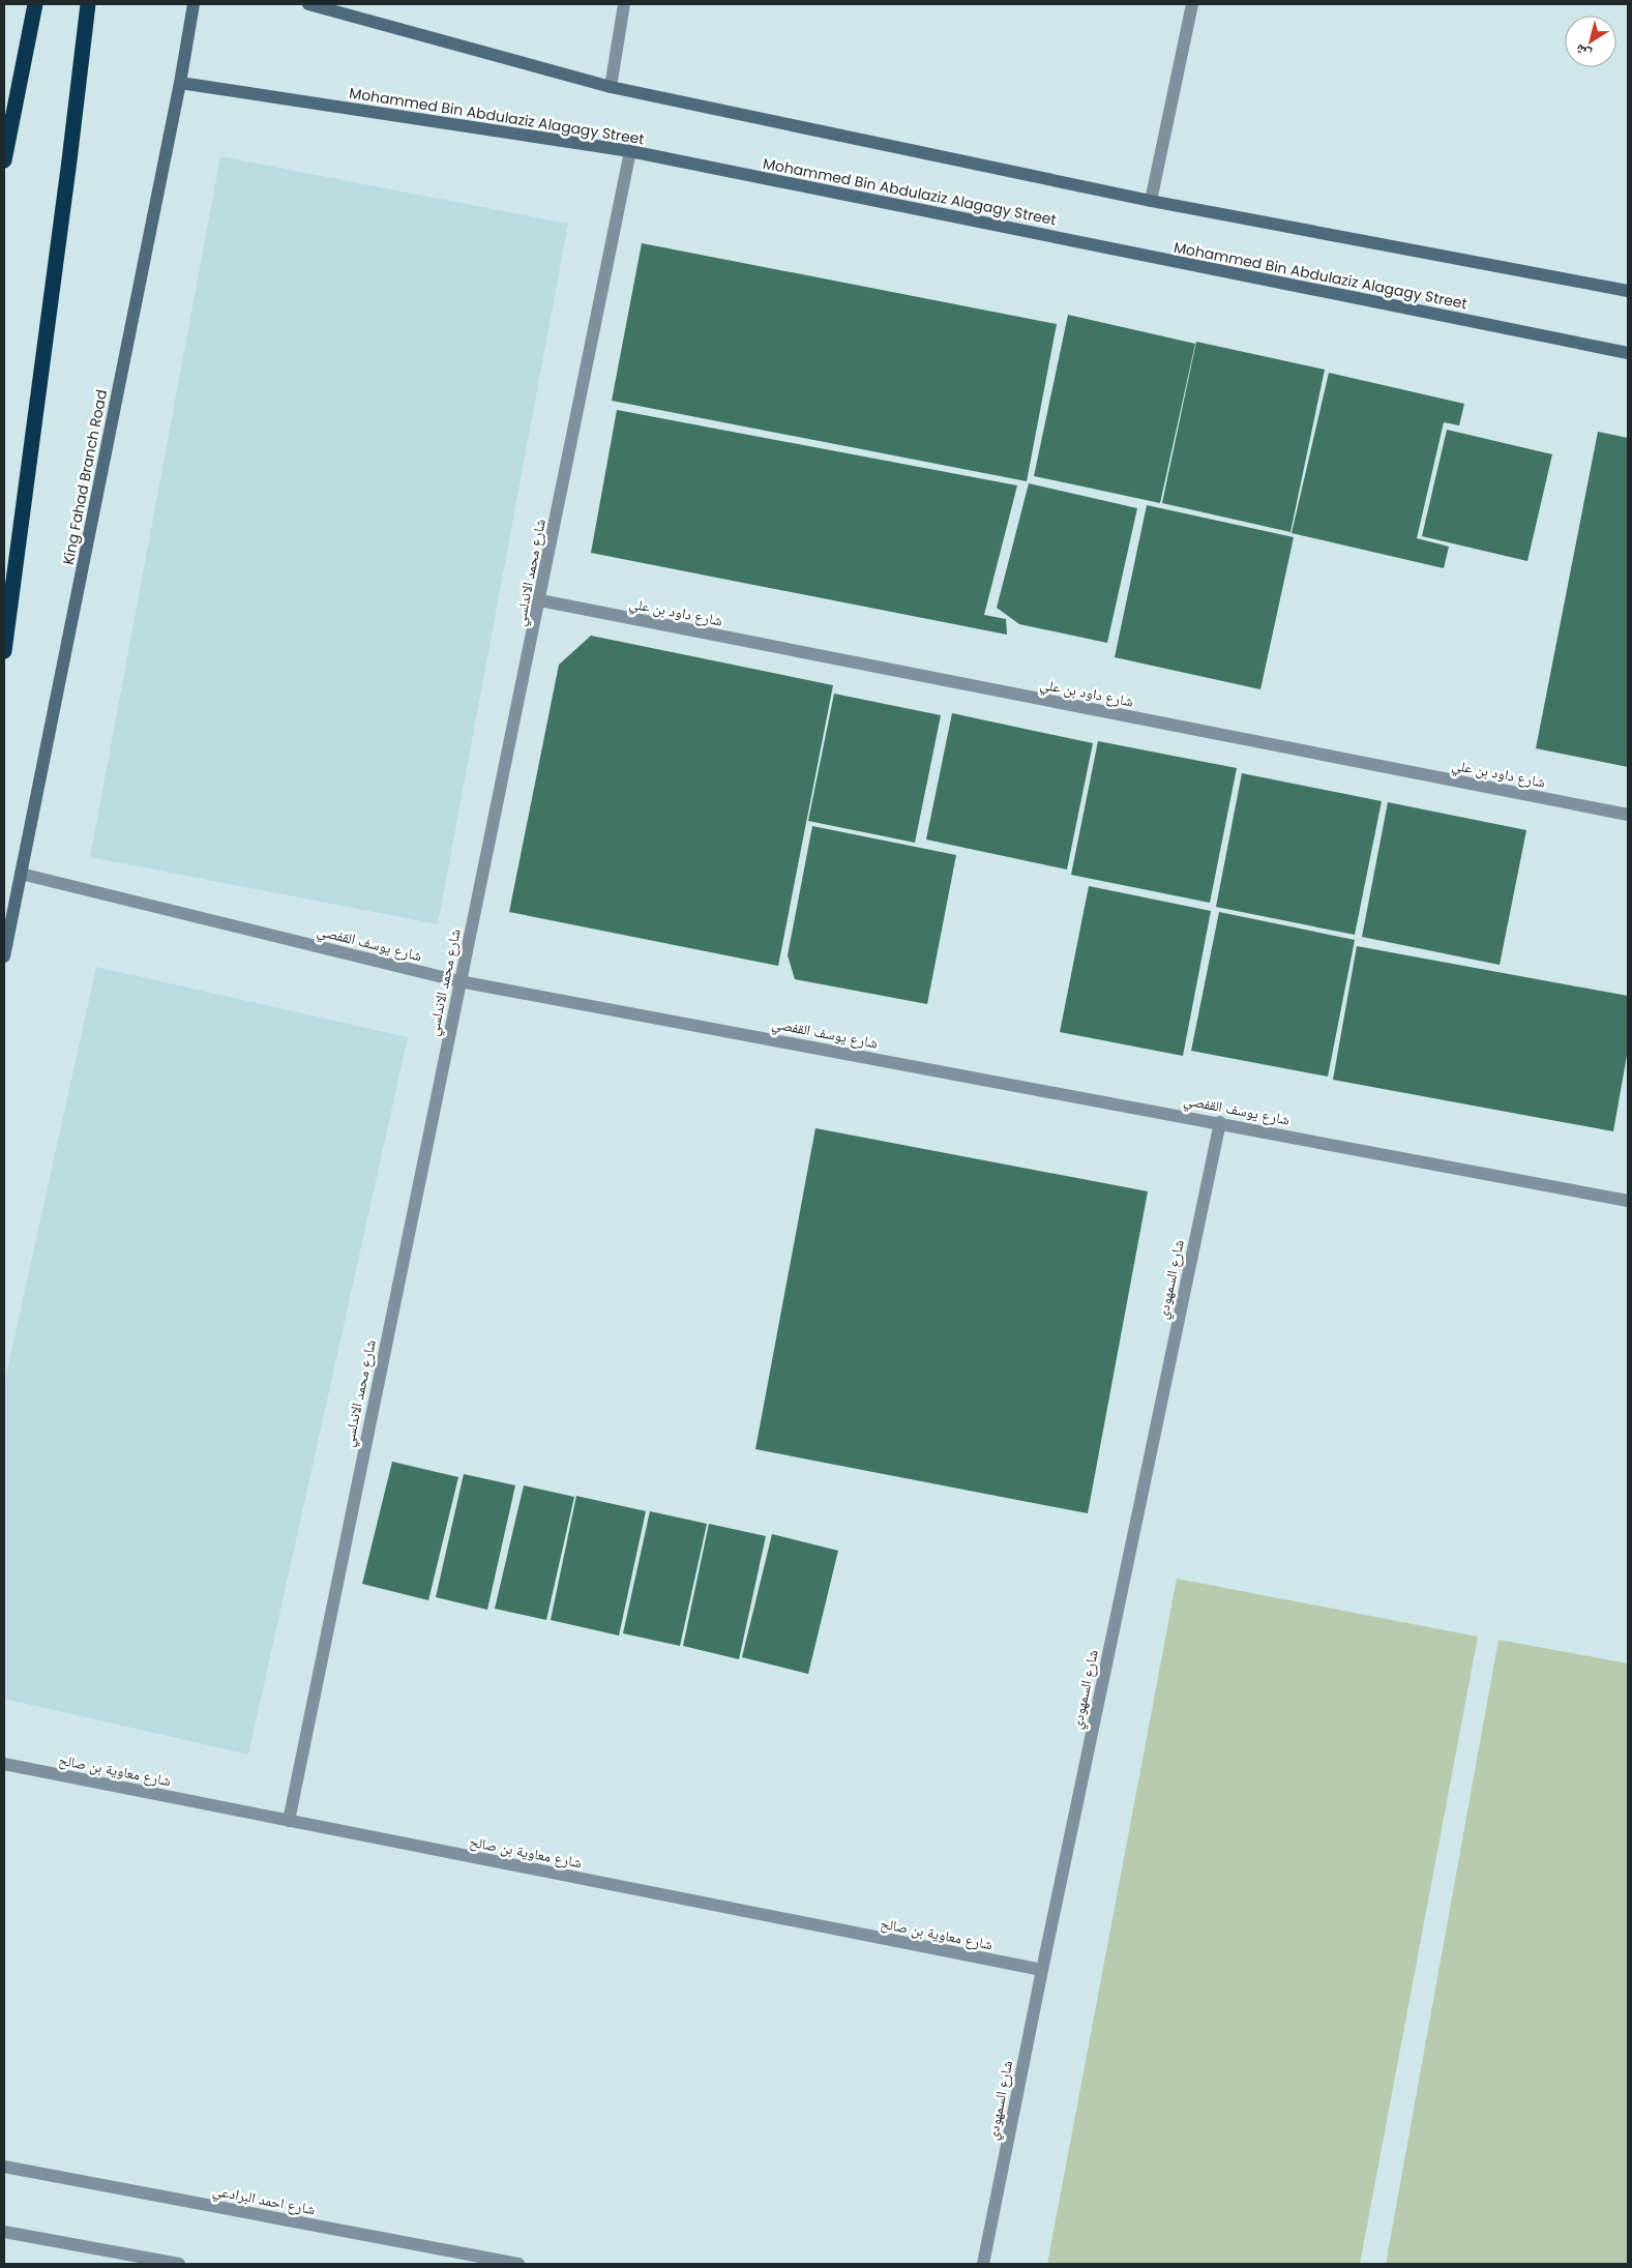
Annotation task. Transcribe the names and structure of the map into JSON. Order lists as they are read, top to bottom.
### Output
{
  "streets": {
    "street": [
      "Mohammed Bin Abdulaziz Alagagy Street",
      "King Fahad Branch Road",
      "شارع محمد الاندلسي",
      "شارع داود بن علي",
      "شارع يوسف القفصي",
      "شارع السمهودي",
      "شارع معاوية بن صالح",
      "شارع احمد البرادعي"
    ]
  },
  "crossings": [
    ["Mohammed Bin Abdulaziz Alagagy Street", "King Fahad Branch Road"],
    ["Mohammed Bin Abdulaziz Alagagy Street", "شارع محمد الاندلسي"],
    ["King Fahad Branch Road", "شارع يوسف القفصي"],
    ["شارع محمد الاندلسي", "شارع داود بن علي"],
    ["شارع محمد الاندلسي", "شارع يوسف القفصي"],
    ["شارع محمد الاندلسي", "شارع معاوية بن صالح"],
    ["شارع يوسف القفصي", "شارع السمهودي"],
    ["شارع السمهودي", "شارع معاوية بن صالح"]
  ],
  "north": "bottom left"
}
